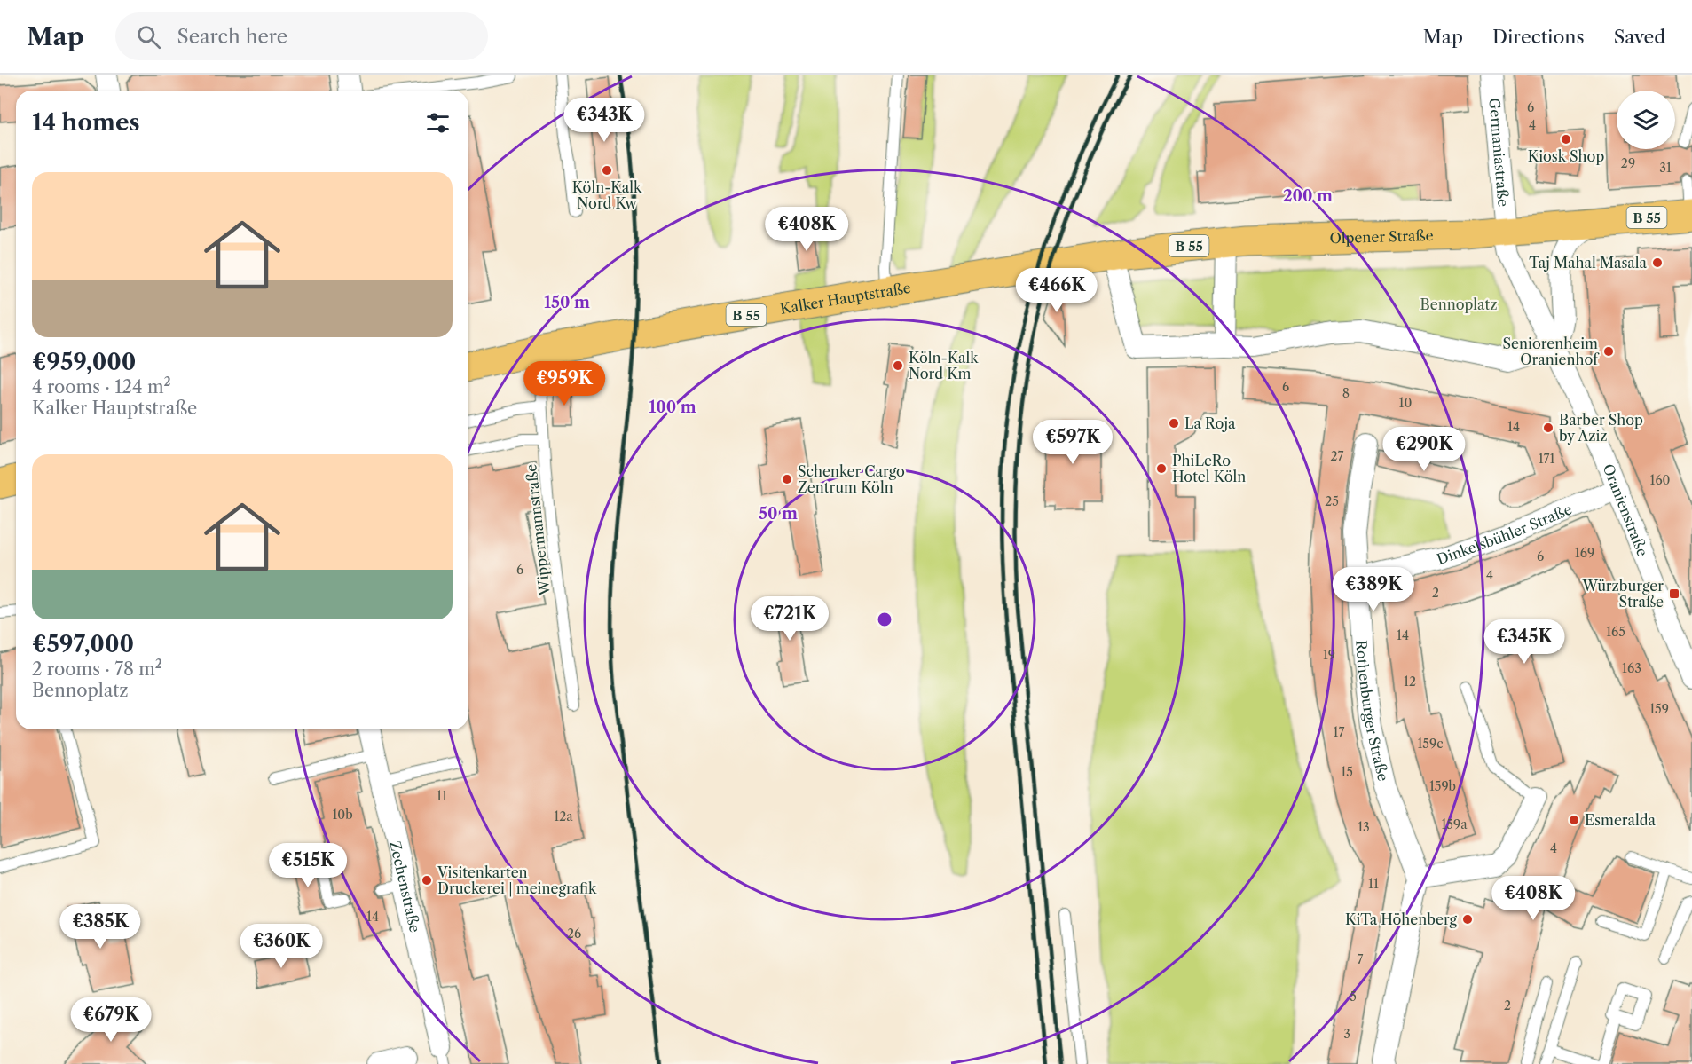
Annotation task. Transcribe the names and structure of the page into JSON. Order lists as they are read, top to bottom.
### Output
{
  "streets": {
    "main road": ["B 55", "Olpener Straße", "Kalker Hauptstraße"],
    "street": [
      "Germaniastraße",
      "Oranienstraße",
      "Dinkelsbühler Straße",
      "Rothenburger Straße",
      "Zechenstraße"
    ],
    "lane": ["Wippermannstraße"]
  },
  "crossings": [
    ["Germaniastraße", "Olpener Straße"],
    ["Germaniastraße", "Oranienstraße"],
    ["Olpener Straße", "Kalker Hauptstraße"],
    ["Olpener Straße", "Oranienstraße"],
    ["Kalker Hauptstraße", "Wippermannstraße"],
    ["Oranienstraße", "Dinkelsbühler Straße"],
    ["Dinkelsbühler Straße", "Rothenburger Straße"]
  ],
  "parks": ["Bennoplatz"],
  "places": {
    "other": [
      "Kiosk Shop",
      "Köln-Kalk Nord Kw",
      "Taj Mahal Masala",
      "Seniorenheim Oranienhof",
      "Köln-Kalk Nord Km",
      "La Roja",
      "Barber Shop by Aziz",
      "PhiLeRo Hotel Köln",
      "Schenker Cargo Zentrum Köln",
      "Esmeralda",
      "Visitenkarten Druckerei | meinegrafik",
      "KiTa Höhenberg"
    ],
    "transit": ["Würzburger Straße"]
  },
  "house_numbers": [
    "6",
    "4",
    "29",
    "31",
    "6",
    "8",
    "10",
    "14",
    "27",
    "171",
    "160",
    "25",
    "169",
    "6",
    "6",
    "4",
    "2",
    "165",
    "14",
    "19",
    "163",
    "12",
    "159",
    "17",
    "159c",
    "15",
    "159b",
    "11",
    "10b",
    "12a",
    "159a",
    "13",
    "4",
    "11",
    "14",
    "26",
    "7",
    "5",
    "2",
    "3"
  ],
  "page": {
    "header": "Map",
    "search": "Search here",
    "nav": ["Map", "Directions", "Saved"],
    "heading": "14 homes",
    "price": [
      "€343K",
      "€408K",
      "€466K",
      "€959K",
      "€597K",
      "€290K",
      "€389K",
      "€721K",
      "€345K",
      "€515K",
      "€408K",
      "€385K",
      "€360K",
      "€679K"
    ],
    "list": [
      {
        "name": "€959,000",
        "note": "4 rooms · 124 m² · Kalker Hauptstraße"
      },
      {
        "name": "€597,000",
        "note": "2 rooms · 78 m² · Bennoplatz"
      }
    ]
  },
  "rings": [
    "200 m",
    "150 m",
    "100 m",
    "50 m"
  ]
}
